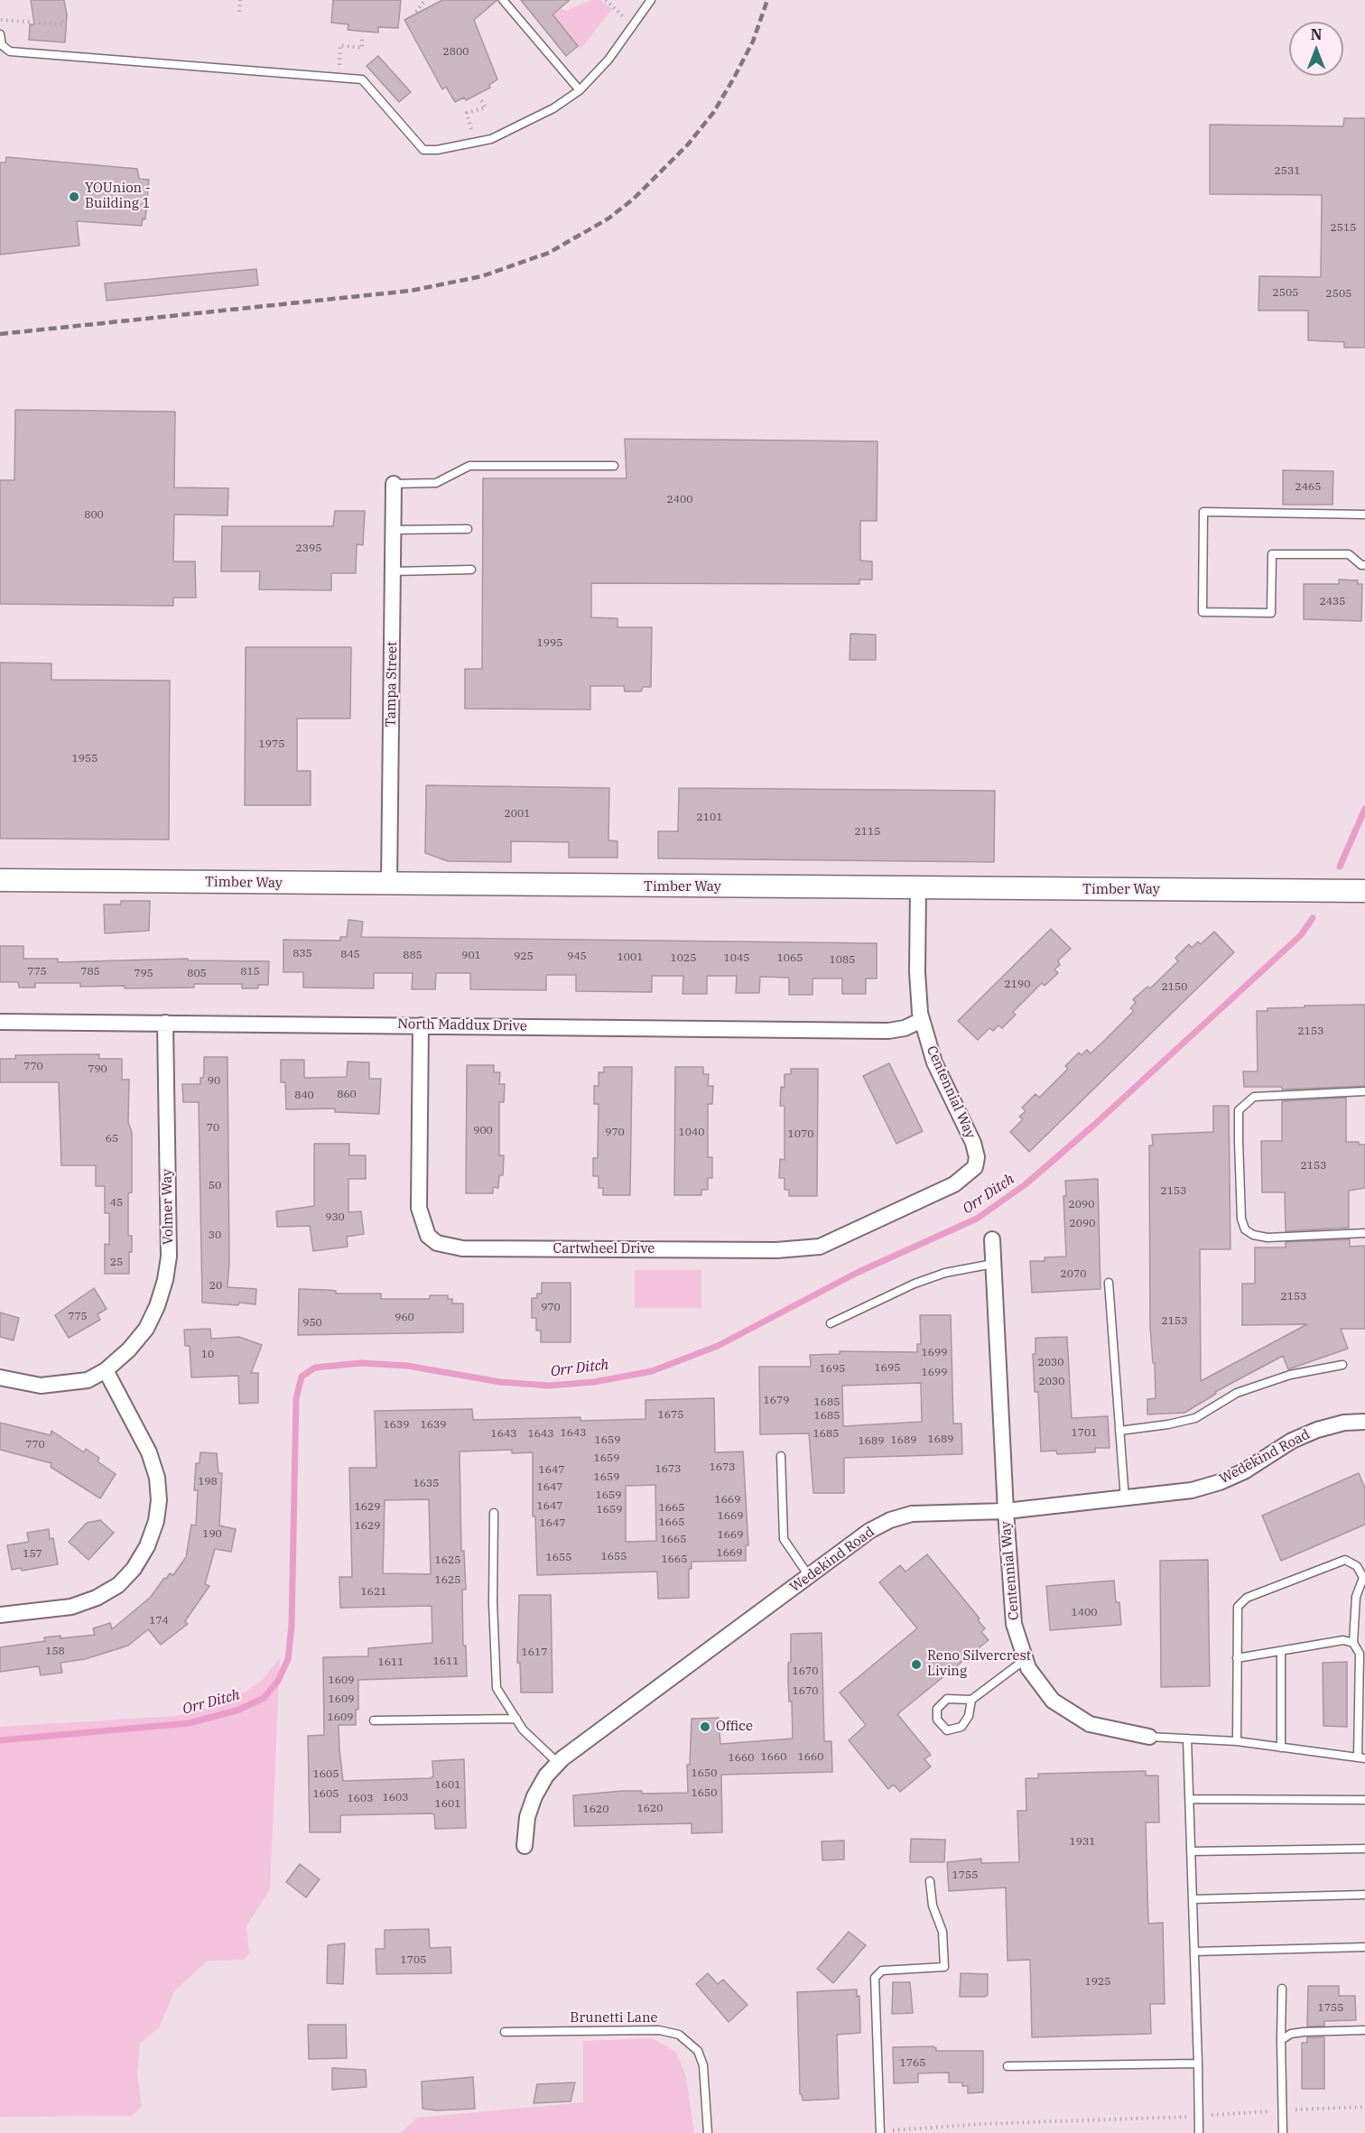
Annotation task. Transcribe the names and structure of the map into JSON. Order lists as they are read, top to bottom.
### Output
{
  "streets": {
    "street": [
      "Tampa Street",
      "Timber Way",
      "North Maddux Drive",
      "Centennial Way",
      "Volmer Way",
      "Cartwheel Drive",
      "Wedekind Road"
    ],
    "lane": ["Brunetti Lane"]
  },
  "crossings": [
    ["Tampa Street", "Timber Way"],
    ["Timber Way", "Centennial Way"],
    ["North Maddux Drive", "Centennial Way"],
    ["North Maddux Drive", "Volmer Way"],
    ["North Maddux Drive", "Cartwheel Drive"],
    ["Centennial Way", "Cartwheel Drive"],
    ["Centennial Way", "Wedekind Road"]
  ],
  "water": ["Orr Ditch"],
  "places": ["YOUnion - Building 1", "Reno Silvercrest Living", "Office"],
  "house_numbers": [
    "2800",
    "2531",
    "2515",
    "2505",
    "2505",
    "2465",
    "2400",
    "800",
    "2395",
    "2435",
    "1995",
    "1975",
    "1955",
    "2001",
    "2101",
    "2115",
    "835",
    "845",
    "885",
    "901",
    "925",
    "945",
    "1001",
    "1025",
    "1045",
    "1065",
    "1085",
    "775",
    "785",
    "815",
    "795",
    "805",
    "2190",
    "2150",
    "2153",
    "770",
    "790",
    "90",
    "860",
    "840",
    "70",
    "900",
    "970",
    "1040",
    "1070",
    "65",
    "2153",
    "50",
    "2153",
    "45",
    "2090",
    "930",
    "2090",
    "30",
    "25",
    "2070",
    "20",
    "2153",
    "970",
    "775",
    "960",
    "2153",
    "950",
    "1699",
    "10",
    "2030",
    "1695",
    "1695",
    "1699",
    "2030",
    "1679",
    "1685",
    "1675",
    "1685",
    "1639",
    "1639",
    "1643",
    "1701",
    "1643",
    "1643",
    "1685",
    "1689",
    "1659",
    "1689",
    "1689",
    "770",
    "1659",
    "1673",
    "1673",
    "1647",
    "1659",
    "198",
    "1635",
    "1647",
    "1659",
    "1669",
    "1647",
    "1629",
    "1665",
    "1659",
    "1669",
    "1665",
    "1647",
    "1629",
    "190",
    "1669",
    "1665",
    "1669",
    "157",
    "1655",
    "1655",
    "1665",
    "1625",
    "1625",
    "1621",
    "1400",
    "174",
    "158",
    "1617",
    "1611",
    "1611",
    "1670",
    "1609",
    "1670",
    "1609",
    "1609",
    "1660",
    "1660",
    "1660",
    "1650",
    "1605",
    "1601",
    "1650",
    "1605",
    "1603",
    "1603",
    "1601",
    "1620",
    "1620",
    "1931",
    "1755",
    "1705",
    "1925",
    "1755",
    "1765"
  ],
  "north": "top"
}
